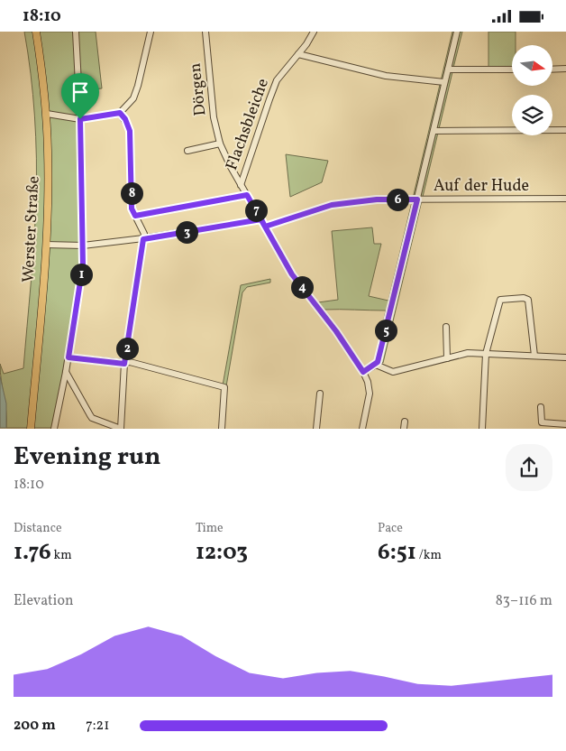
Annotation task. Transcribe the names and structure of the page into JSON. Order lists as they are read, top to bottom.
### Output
{
  "streets": {
    "main road": ["Werster Straße"],
    "street": ["Dörgen", "Flachsbleiche", "Auf der Hude"]
  },
  "crossings": [
    ["Dörgen", "Flachsbleiche"],
    ["Dörgen", "Auf der Hude"]
  ],
  "north": "right",
  "page": {
    "status": "18:10",
    "pins": [
      "8",
      "6",
      "7",
      "3",
      "1",
      "4",
      "5",
      "2"
    ],
    "heading": ["Evening run", "18:10"],
    "stats": [
      ["Distance", "1.76 km"],
      ["Time", "12:03"],
      ["Pace", "6:51 /km"]
    ],
    "chart": ["Elevation", "83–116 m"],
    "list": [
      {
        "name": "200 m",
        "note": "7:21"
      }
    ]
  }
}
